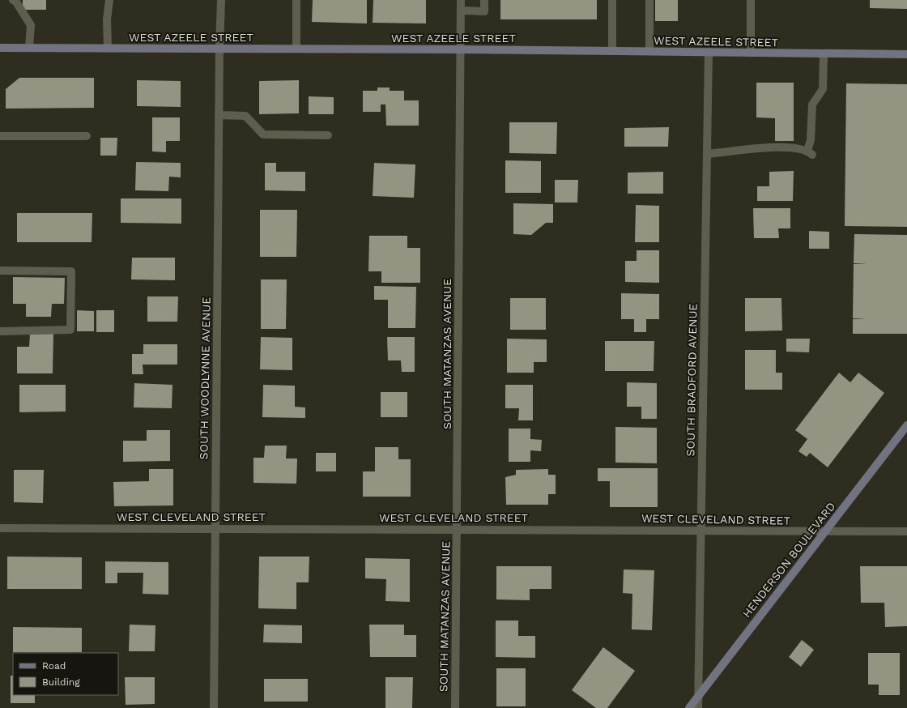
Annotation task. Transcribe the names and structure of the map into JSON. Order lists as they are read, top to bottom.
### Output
{
  "streets": {
    "main road": ["WEST AZEELE STREET", "HENDERSON BOULEVARD"],
    "street": [
      "SOUTH MATANZAS AVENUE",
      "SOUTH WOODLYNNE AVENUE",
      "SOUTH BRADFORD AVENUE",
      "WEST CLEVELAND STREET"
    ]
  },
  "crossings": [
    ["WEST AZEELE STREET", "SOUTH MATANZAS AVENUE"],
    ["WEST AZEELE STREET", "SOUTH WOODLYNNE AVENUE"],
    ["WEST AZEELE STREET", "SOUTH BRADFORD AVENUE"],
    ["SOUTH MATANZAS AVENUE", "WEST CLEVELAND STREET"],
    ["SOUTH WOODLYNNE AVENUE", "WEST CLEVELAND STREET"],
    ["SOUTH BRADFORD AVENUE", "WEST CLEVELAND STREET"],
    ["SOUTH BRADFORD AVENUE", "HENDERSON BOULEVARD"],
    ["WEST CLEVELAND STREET", "HENDERSON BOULEVARD"]
  ],
  "legend": ["Road", "Building"]
}
